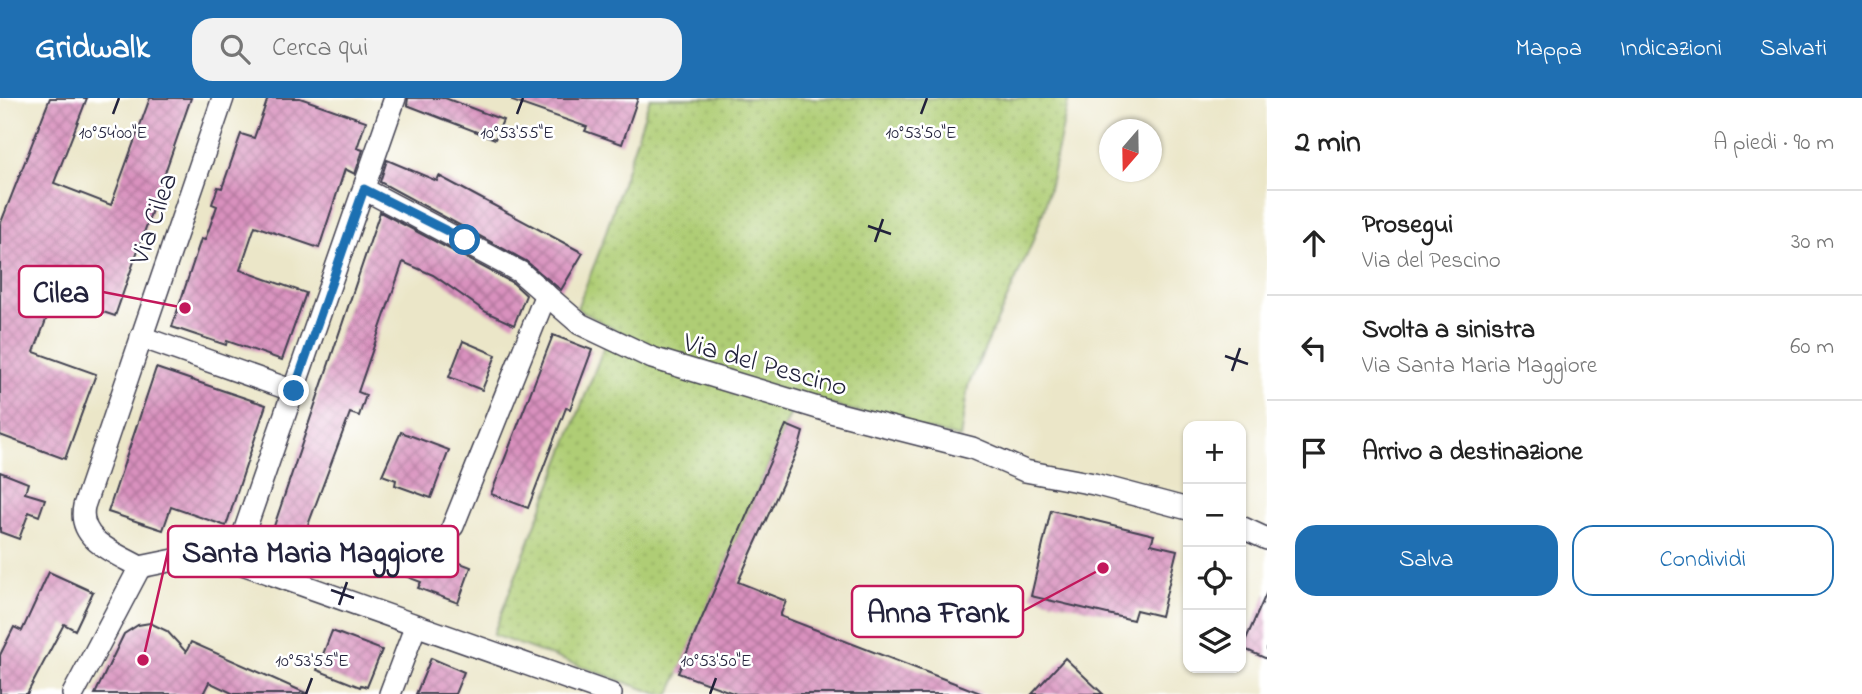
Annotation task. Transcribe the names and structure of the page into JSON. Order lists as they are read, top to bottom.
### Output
{
  "streets": {
    "street": ["Via Cilea", "Via del Pescino"]
  },
  "places": ["Cilea", "Anna Frank", "Santa Maria Maggiore"],
  "north": "bottom",
  "page": {
    "header": "Gridwalk",
    "search": "Cerca qui",
    "nav": ["Mappa", "Indicazioni", "Salvati"],
    "heading": ["2 min", "A piedi · 90 m"],
    "list": [
      ["Prosegui", "Via del Pescino", "30 m"],
      ["Svolta a sinistra", "Via Santa Maria Maggiore", "60 m"],
      "Arrivo a destinazione"
    ],
    "map_buttons": ["+", "−"],
    "buttons": ["Salva", "Condividi"]
  },
  "coordinates": ["10°53'55\"E", "10°53'50\"E", "10°54'00\"E"]
}
